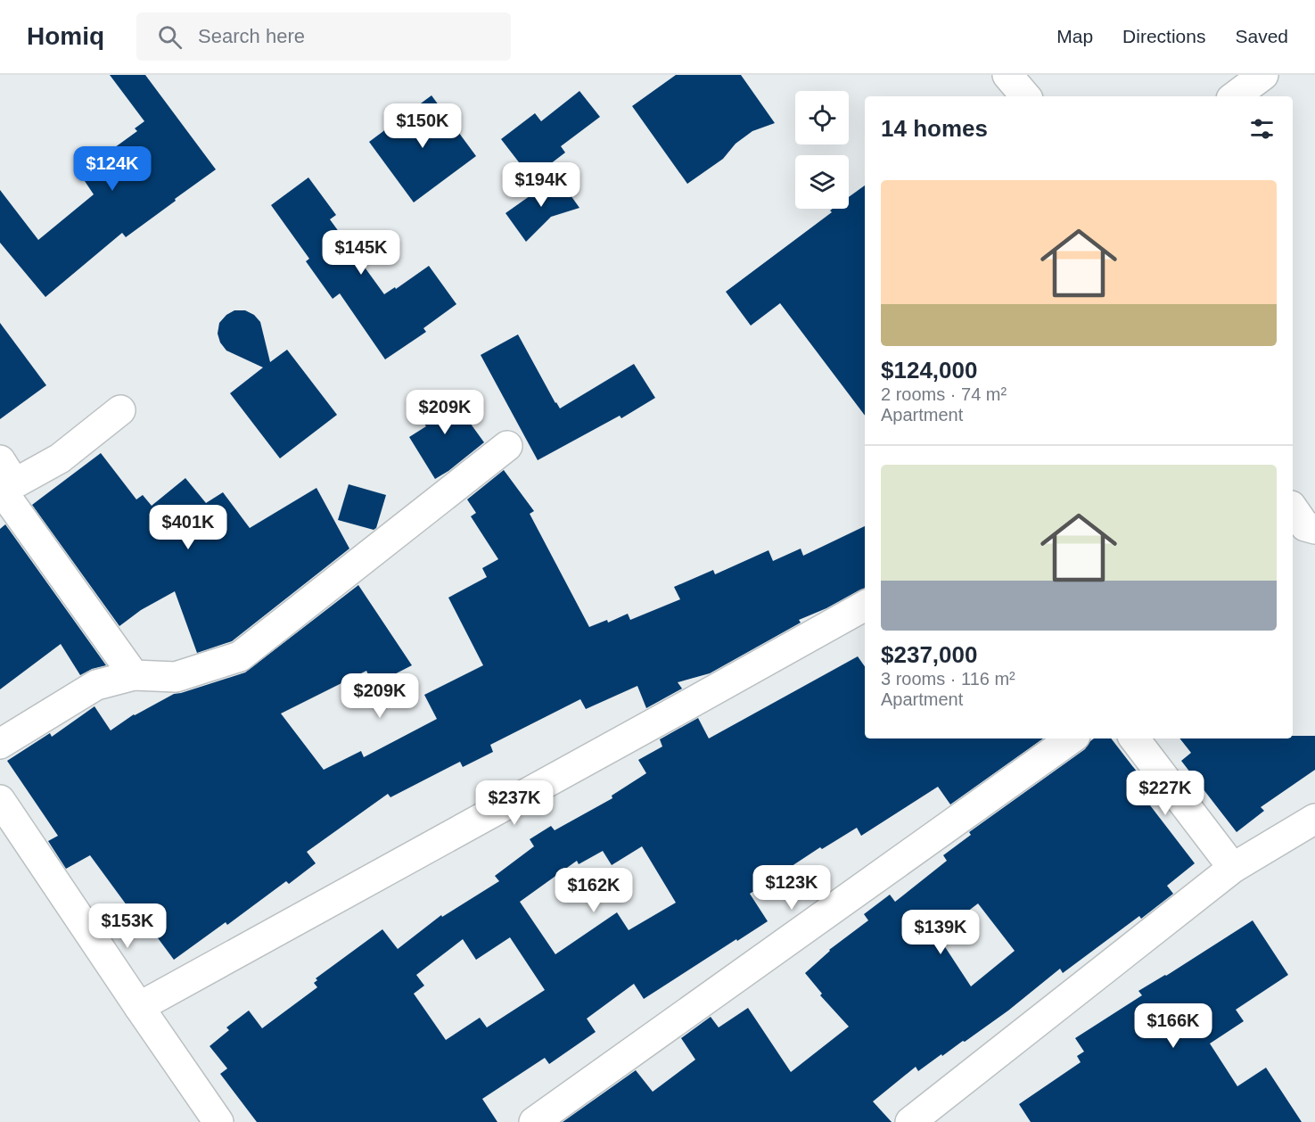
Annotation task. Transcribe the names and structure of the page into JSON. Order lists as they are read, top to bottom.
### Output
{
  "page": {
    "header": "Homiq",
    "search": "Search here",
    "nav": ["Map", "Directions", "Saved"],
    "heading": "14 homes",
    "price": [
      "$150K",
      "$124K",
      "$194K",
      "$145K",
      "$209K",
      "$401K",
      "$209K",
      "$227K",
      "$237K",
      "$123K",
      "$162K",
      "$153K",
      "$139K",
      "$166K"
    ],
    "list": [
      {
        "name": "$124,000",
        "note": "2 rooms · 74 m² · Apartment"
      },
      {
        "name": "$237,000",
        "note": "3 rooms · 116 m² · Apartment"
      }
    ]
  }
}
